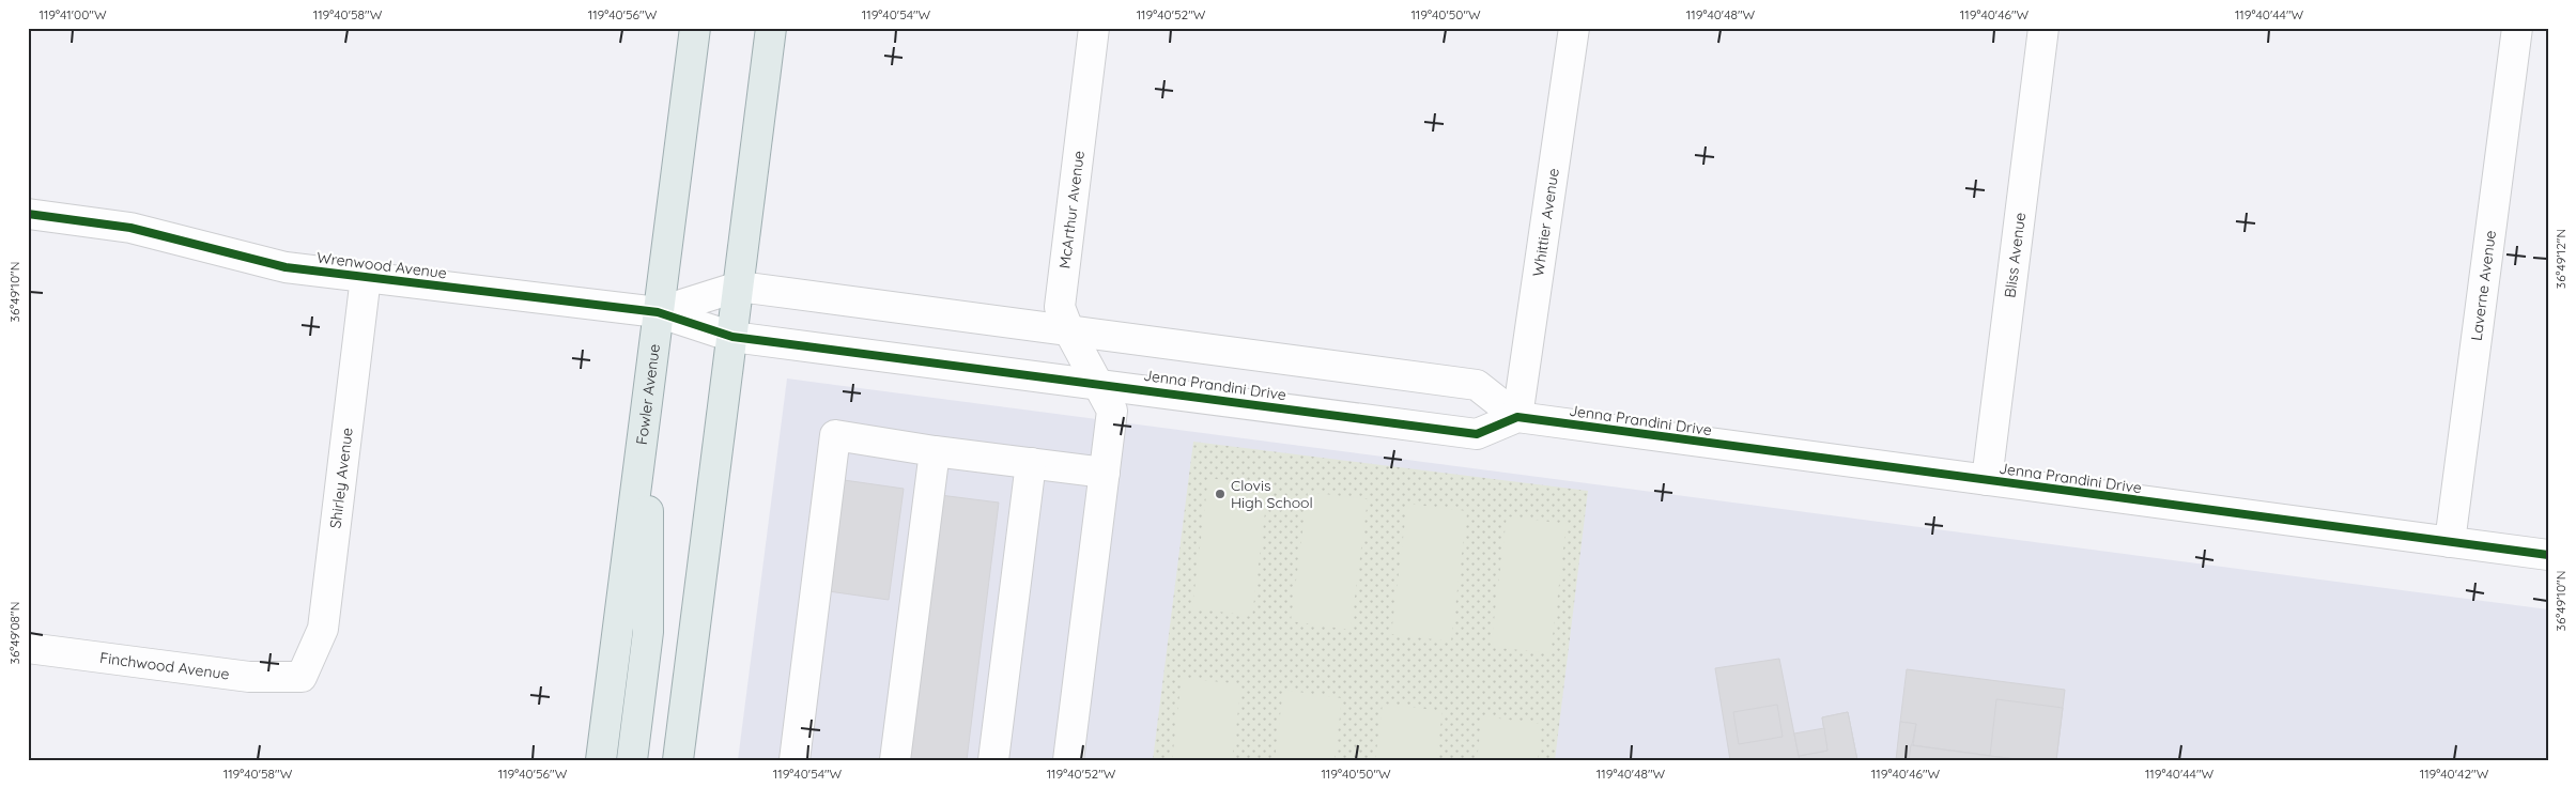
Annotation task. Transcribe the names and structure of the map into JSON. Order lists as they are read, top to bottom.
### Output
{
  "streets": {
    "main road": ["Fowler Avenue"],
    "street": [
      "McArthur Avenue",
      "Whittier Avenue",
      "Bliss Avenue",
      "Wrenwood Avenue",
      "Laverne Avenue",
      "Jenna Prandini Drive",
      "Shirley Avenue",
      "Finchwood Avenue"
    ]
  },
  "crossings": [
    ["McArthur Avenue", "Jenna Prandini Drive"],
    ["Whittier Avenue", "Jenna Prandini Drive"],
    ["Bliss Avenue", "Jenna Prandini Drive"],
    ["Wrenwood Avenue", "Jenna Prandini Drive"],
    ["Wrenwood Avenue", "Fowler Avenue"],
    ["Wrenwood Avenue", "Shirley Avenue"],
    ["Laverne Avenue", "Jenna Prandini Drive"],
    ["Jenna Prandini Drive", "Fowler Avenue"],
    ["Shirley Avenue", "Finchwood Avenue"]
  ],
  "places": ["Clovis High School"],
  "coordinates": [
    "119°41'00\"W",
    "119°40'58\"W",
    "119°40'56\"W",
    "119°40'54\"W",
    "119°40'52\"W",
    "119°40'50\"W",
    "119°40'48\"W",
    "119°40'46\"W",
    "119°40'44\"W",
    "36°49'12\"N",
    "36°49'10\"N",
    "36°49'08\"N",
    "119°40'42\"W"
  ]
}
